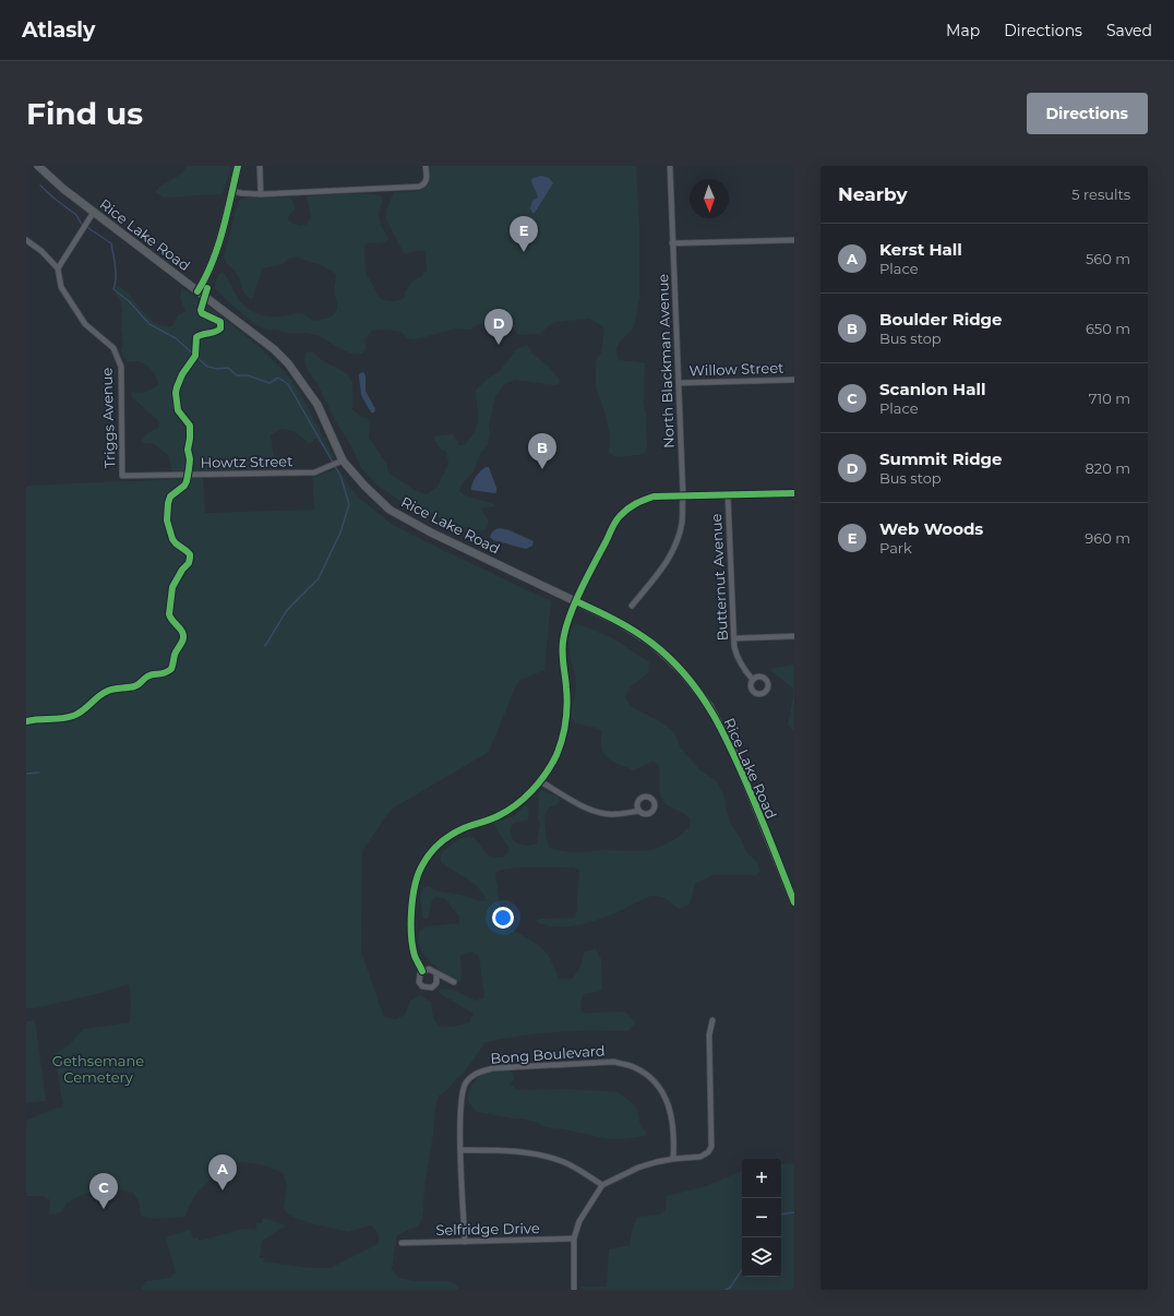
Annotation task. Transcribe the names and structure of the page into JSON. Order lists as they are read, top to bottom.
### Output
{
  "streets": {
    "main road": ["Rice Lake Road"],
    "street": [
      "North Blackman Avenue",
      "Willow Street",
      "Triggs Avenue",
      "Howtz Street",
      "Butternut Avenue",
      "Bong Boulevard",
      "Selfridge Drive"
    ]
  },
  "crossings": [
    ["Rice Lake Road", "Howtz Street"],
    ["North Blackman Avenue", "Willow Street"],
    ["Triggs Avenue", "Howtz Street"],
    ["Bong Boulevard", "Selfridge Drive"]
  ],
  "parks": ["Gethsemane Cemetery"],
  "north": "bottom",
  "page": {
    "header": "Atlasly",
    "nav": ["Map", "Directions", "Saved"],
    "buttons": "Directions",
    "title": "Find us",
    "heading": ["Nearby", "5 results"],
    "pins": [
      "E",
      "D",
      "B",
      "A",
      "C"
    ],
    "list": [
      {
        "mark": "A",
        "name": "Kerst Hall",
        "note": "Place",
        "value": "560 m"
      },
      {
        "mark": "B",
        "name": "Boulder Ridge",
        "note": "Bus stop",
        "value": "650 m"
      },
      {
        "mark": "C",
        "name": "Scanlon Hall",
        "note": "Place",
        "value": "710 m"
      },
      {
        "mark": "D",
        "name": "Summit Ridge",
        "note": "Bus stop",
        "value": "820 m"
      },
      {
        "mark": "E",
        "name": "Web Woods",
        "note": "Park",
        "value": "960 m"
      }
    ],
    "map_buttons": ["+", "−"]
  }
}
